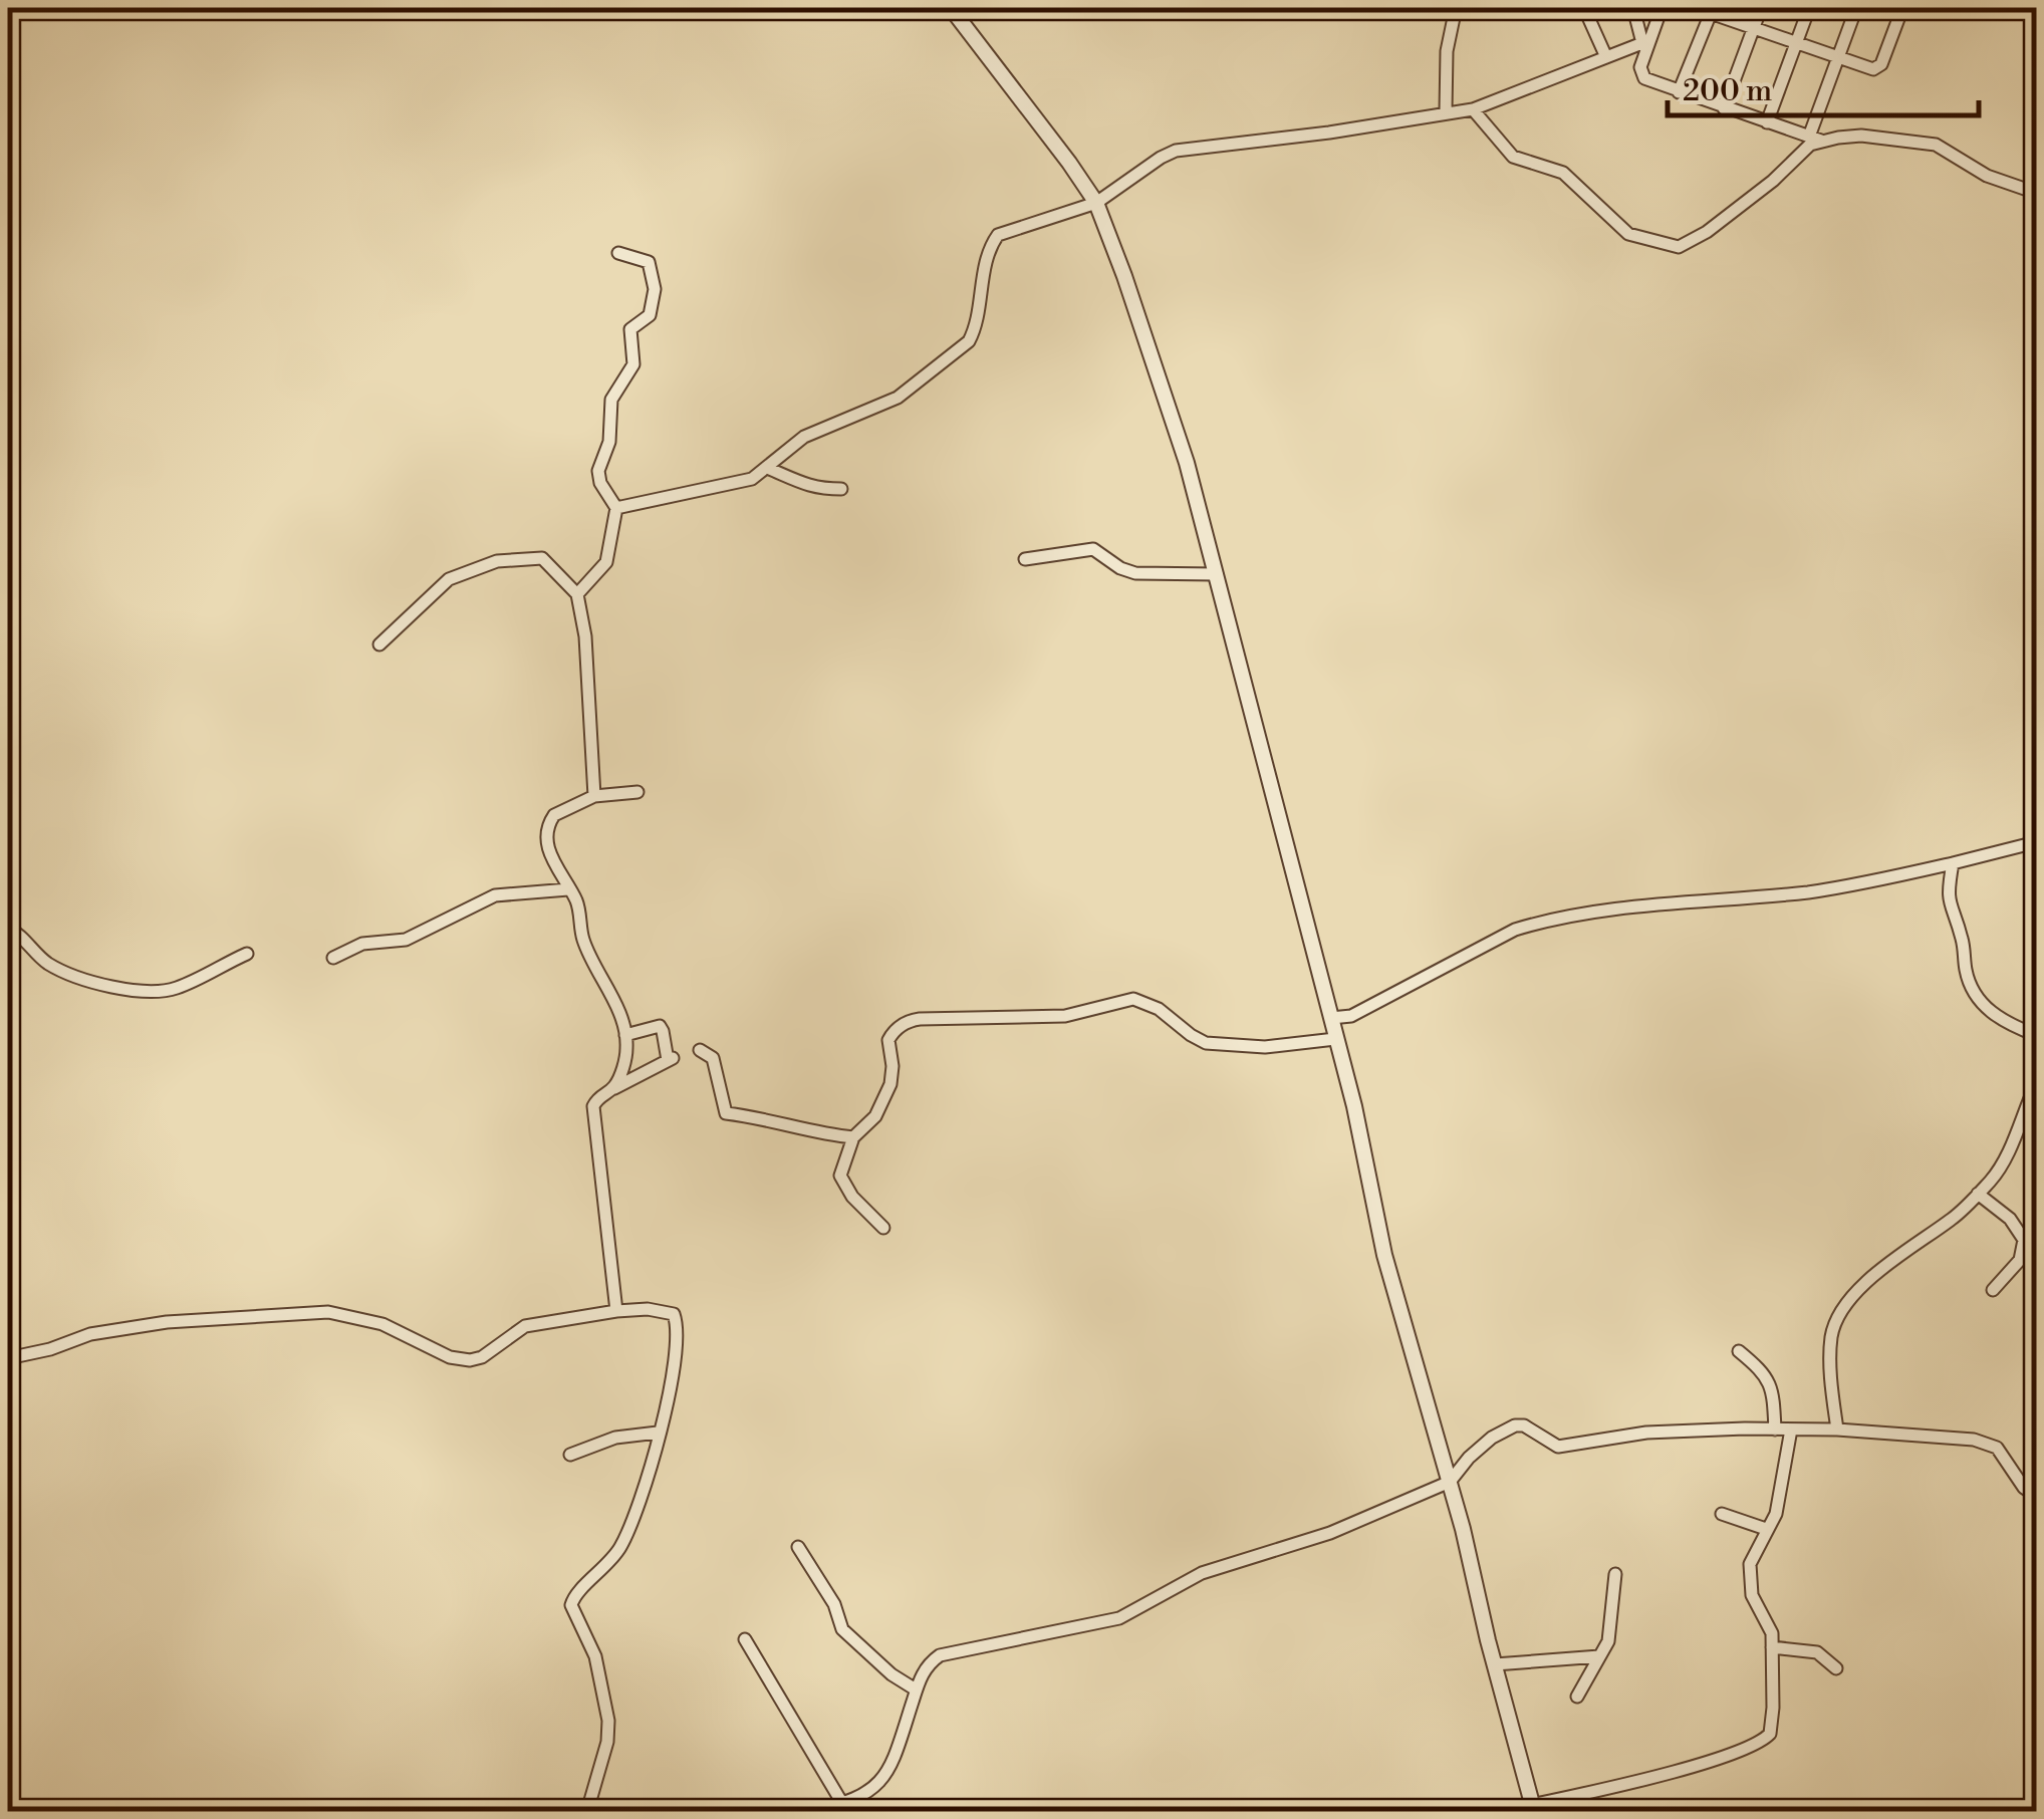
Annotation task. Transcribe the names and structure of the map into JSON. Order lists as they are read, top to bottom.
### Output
{
  "scale_bar": "200 m"
}
